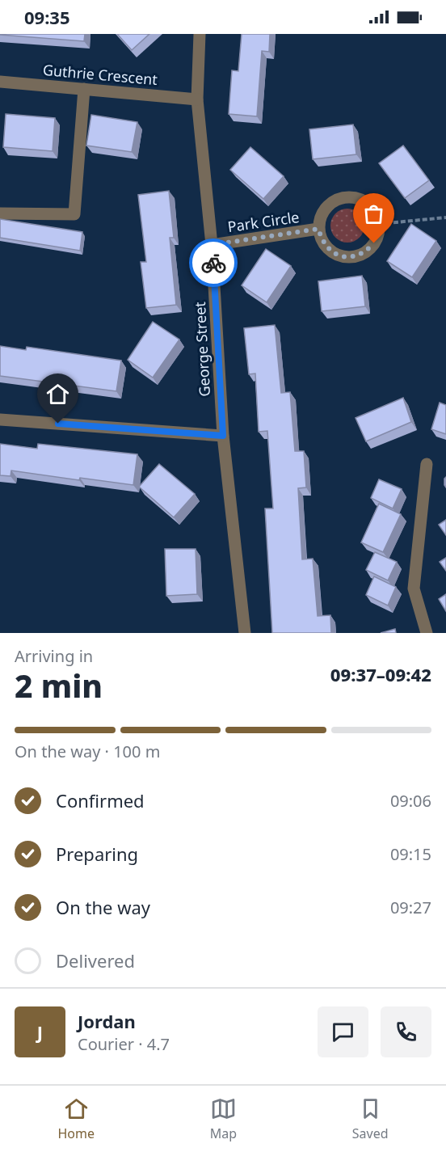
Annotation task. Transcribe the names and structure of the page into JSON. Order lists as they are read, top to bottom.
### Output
{
  "streets": {
    "street": ["Guthrie Crescent", "Park Circle", "George Street"]
  },
  "crossings": [
    ["Guthrie Crescent", "George Street"],
    ["Park Circle", "George Street"]
  ],
  "page": {
    "status": "09:35",
    "heading": ["2 min", "Arriving in", "09:37–09:42"],
    "panel": ["Jordan", "Courier · 4.7"],
    "bar": "On the way · 100 m",
    "list": [
      ["Confirmed", "09:06"],
      ["Preparing", "09:15"],
      ["On the way", "09:27"],
      "Delivered"
    ],
    "round": "J",
    "tabs": ["Home", "Map", "Saved"]
  }
}
